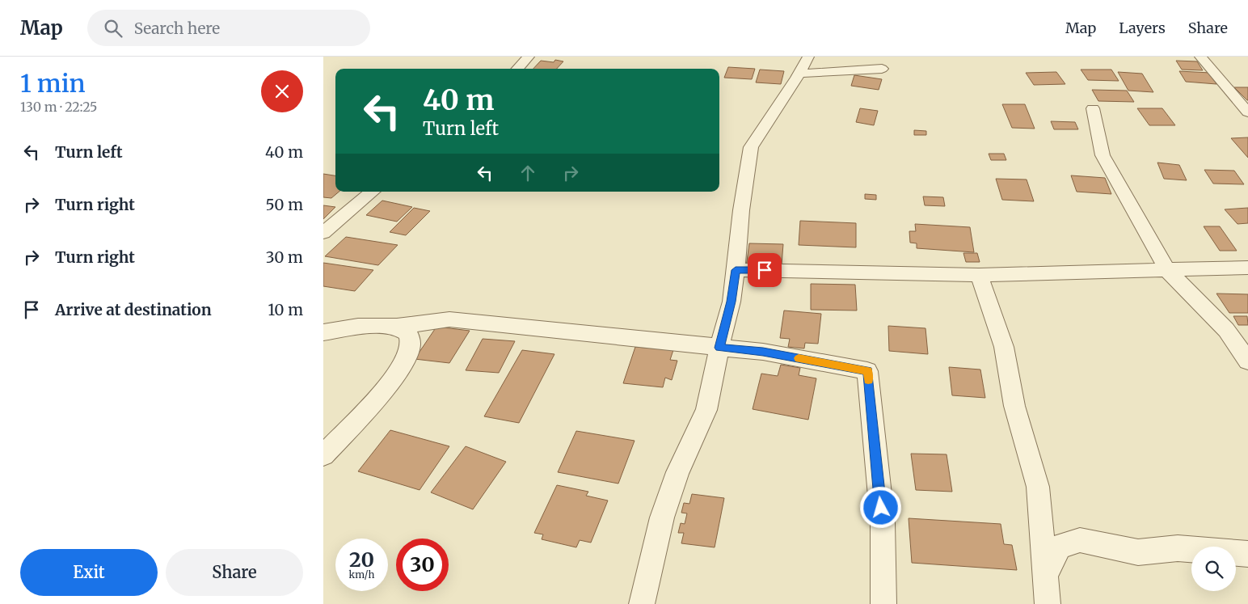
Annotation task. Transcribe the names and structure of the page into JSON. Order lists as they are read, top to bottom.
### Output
{
  "page": {
    "header": "Map",
    "search": "Search here",
    "nav": ["Map", "Layers", "Share"],
    "heading": ["1 min", "130 m · 22:25"],
    "turn": ["40 m", "Turn left"],
    "list": [
      {
        "name": "Turn left",
        "value": "40 m"
      },
      {
        "name": "Turn right",
        "value": "50 m"
      },
      {
        "name": "Turn right",
        "value": "30 m"
      },
      {
        "name": "Arrive at destination",
        "value": "10 m"
      }
    ],
    "speed": "20 km/h",
    "limit": "30",
    "buttons": ["Exit", "Share"]
  }
}
